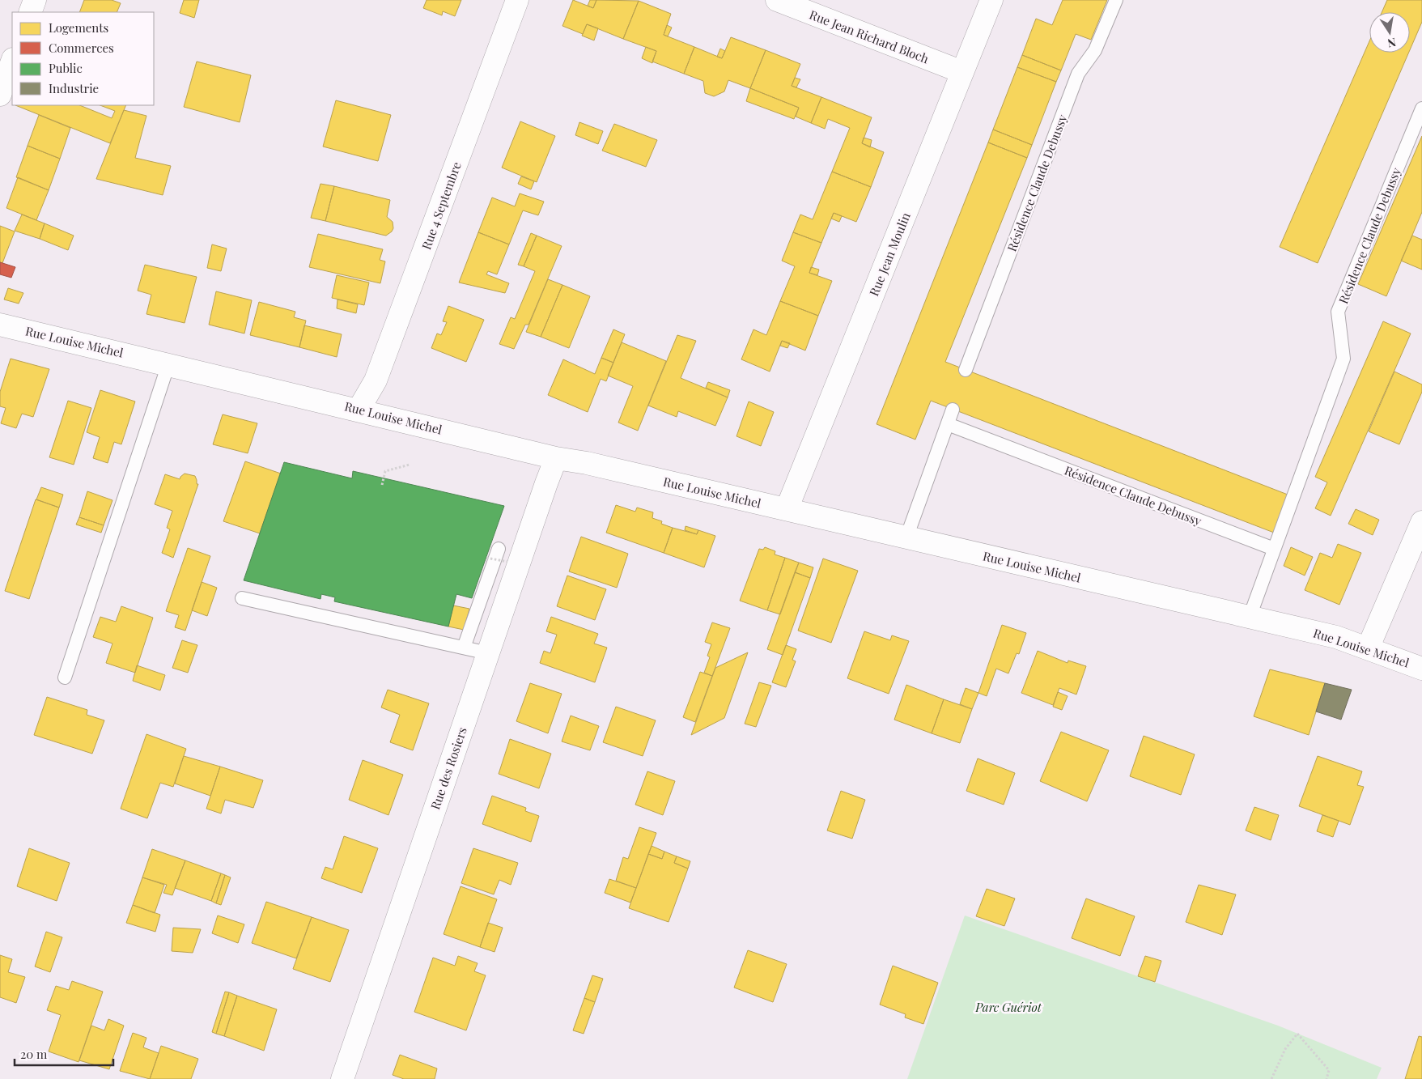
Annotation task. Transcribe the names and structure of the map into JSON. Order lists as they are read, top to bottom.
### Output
{
  "streets": {
    "street": [
      "Rue Jean Richard Bloch",
      "Rue 4 Septembre",
      "Rue Jean Moulin",
      "Rue Louise Michel",
      "Rue des Rosiers"
    ],
    "lane": ["Résidence Claude Debussy"]
  },
  "crossings": [
    ["Rue Jean Richard Bloch", "Rue Jean Moulin"],
    ["Résidence Claude Debussy", "Rue Louise Michel"],
    ["Rue 4 Septembre", "Rue Louise Michel"],
    ["Rue Jean Moulin", "Rue Louise Michel"],
    ["Rue Louise Michel", "Rue des Rosiers"]
  ],
  "parks": ["Parc Guériot"],
  "legend": [
    "Logements",
    "Commerces",
    "Public",
    "Industrie"
  ],
  "scale_bar": "20 m",
  "north": "bottom"
}
